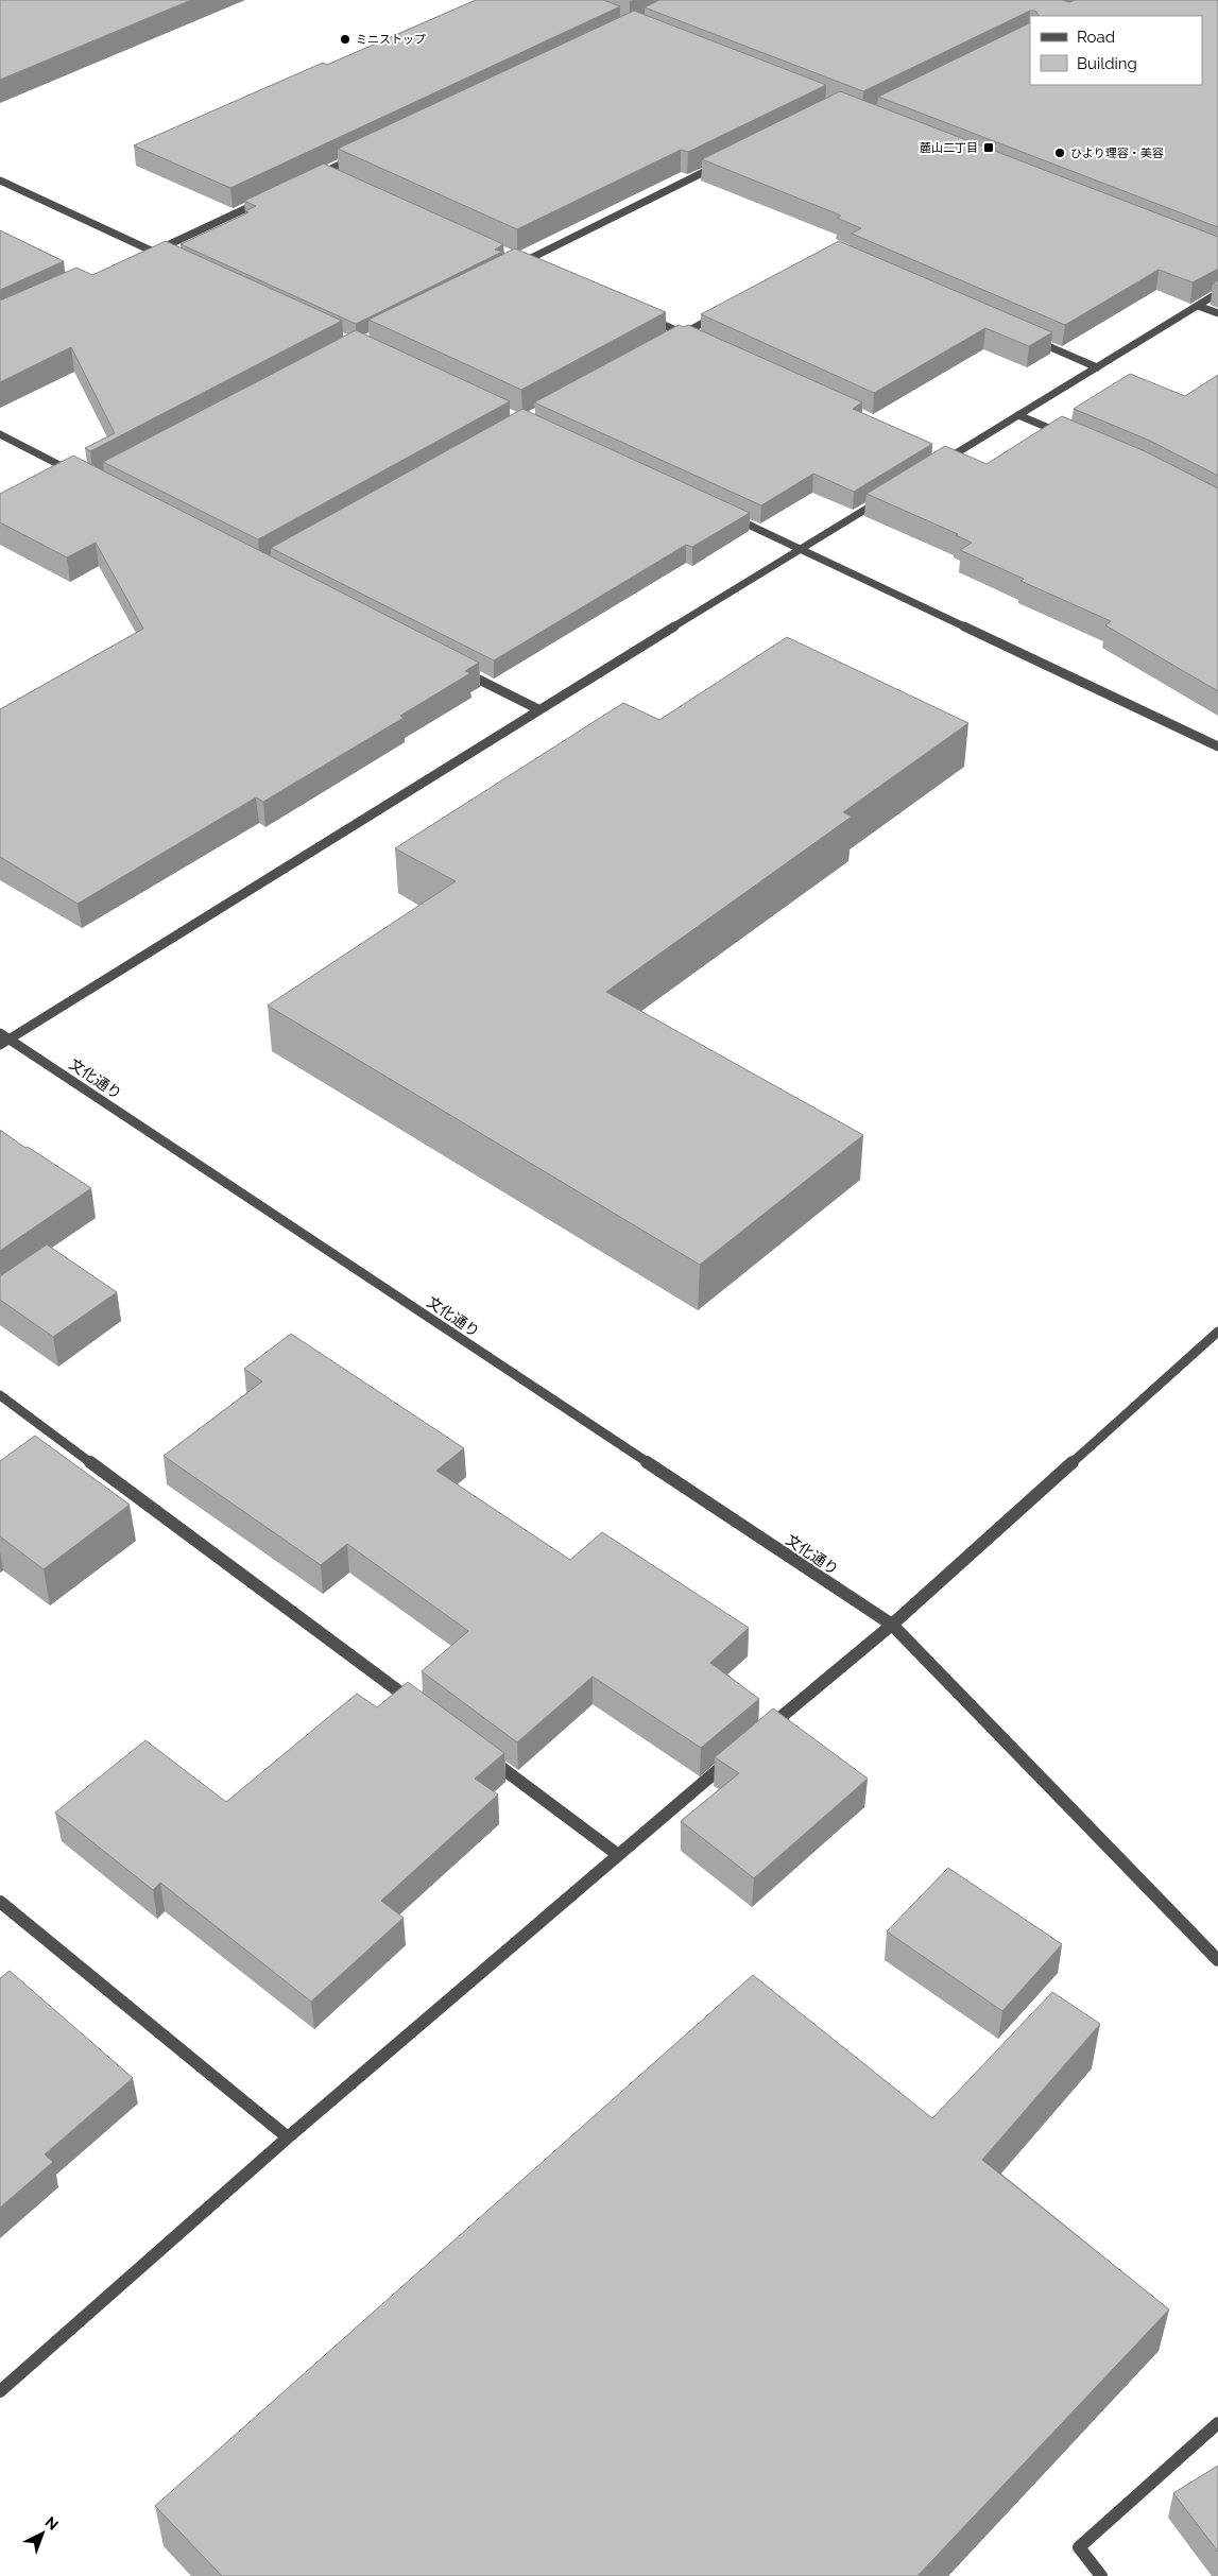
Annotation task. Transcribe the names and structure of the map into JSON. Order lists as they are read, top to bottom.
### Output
{
  "streets": {
    "street": ["文化通り"]
  },
  "places": {
    "other": ["ミニストップ", "ひより理容・美容"],
    "transit": ["麓山二丁目"]
  },
  "legend": ["Road", "Building"],
  "north": "top right"
}
